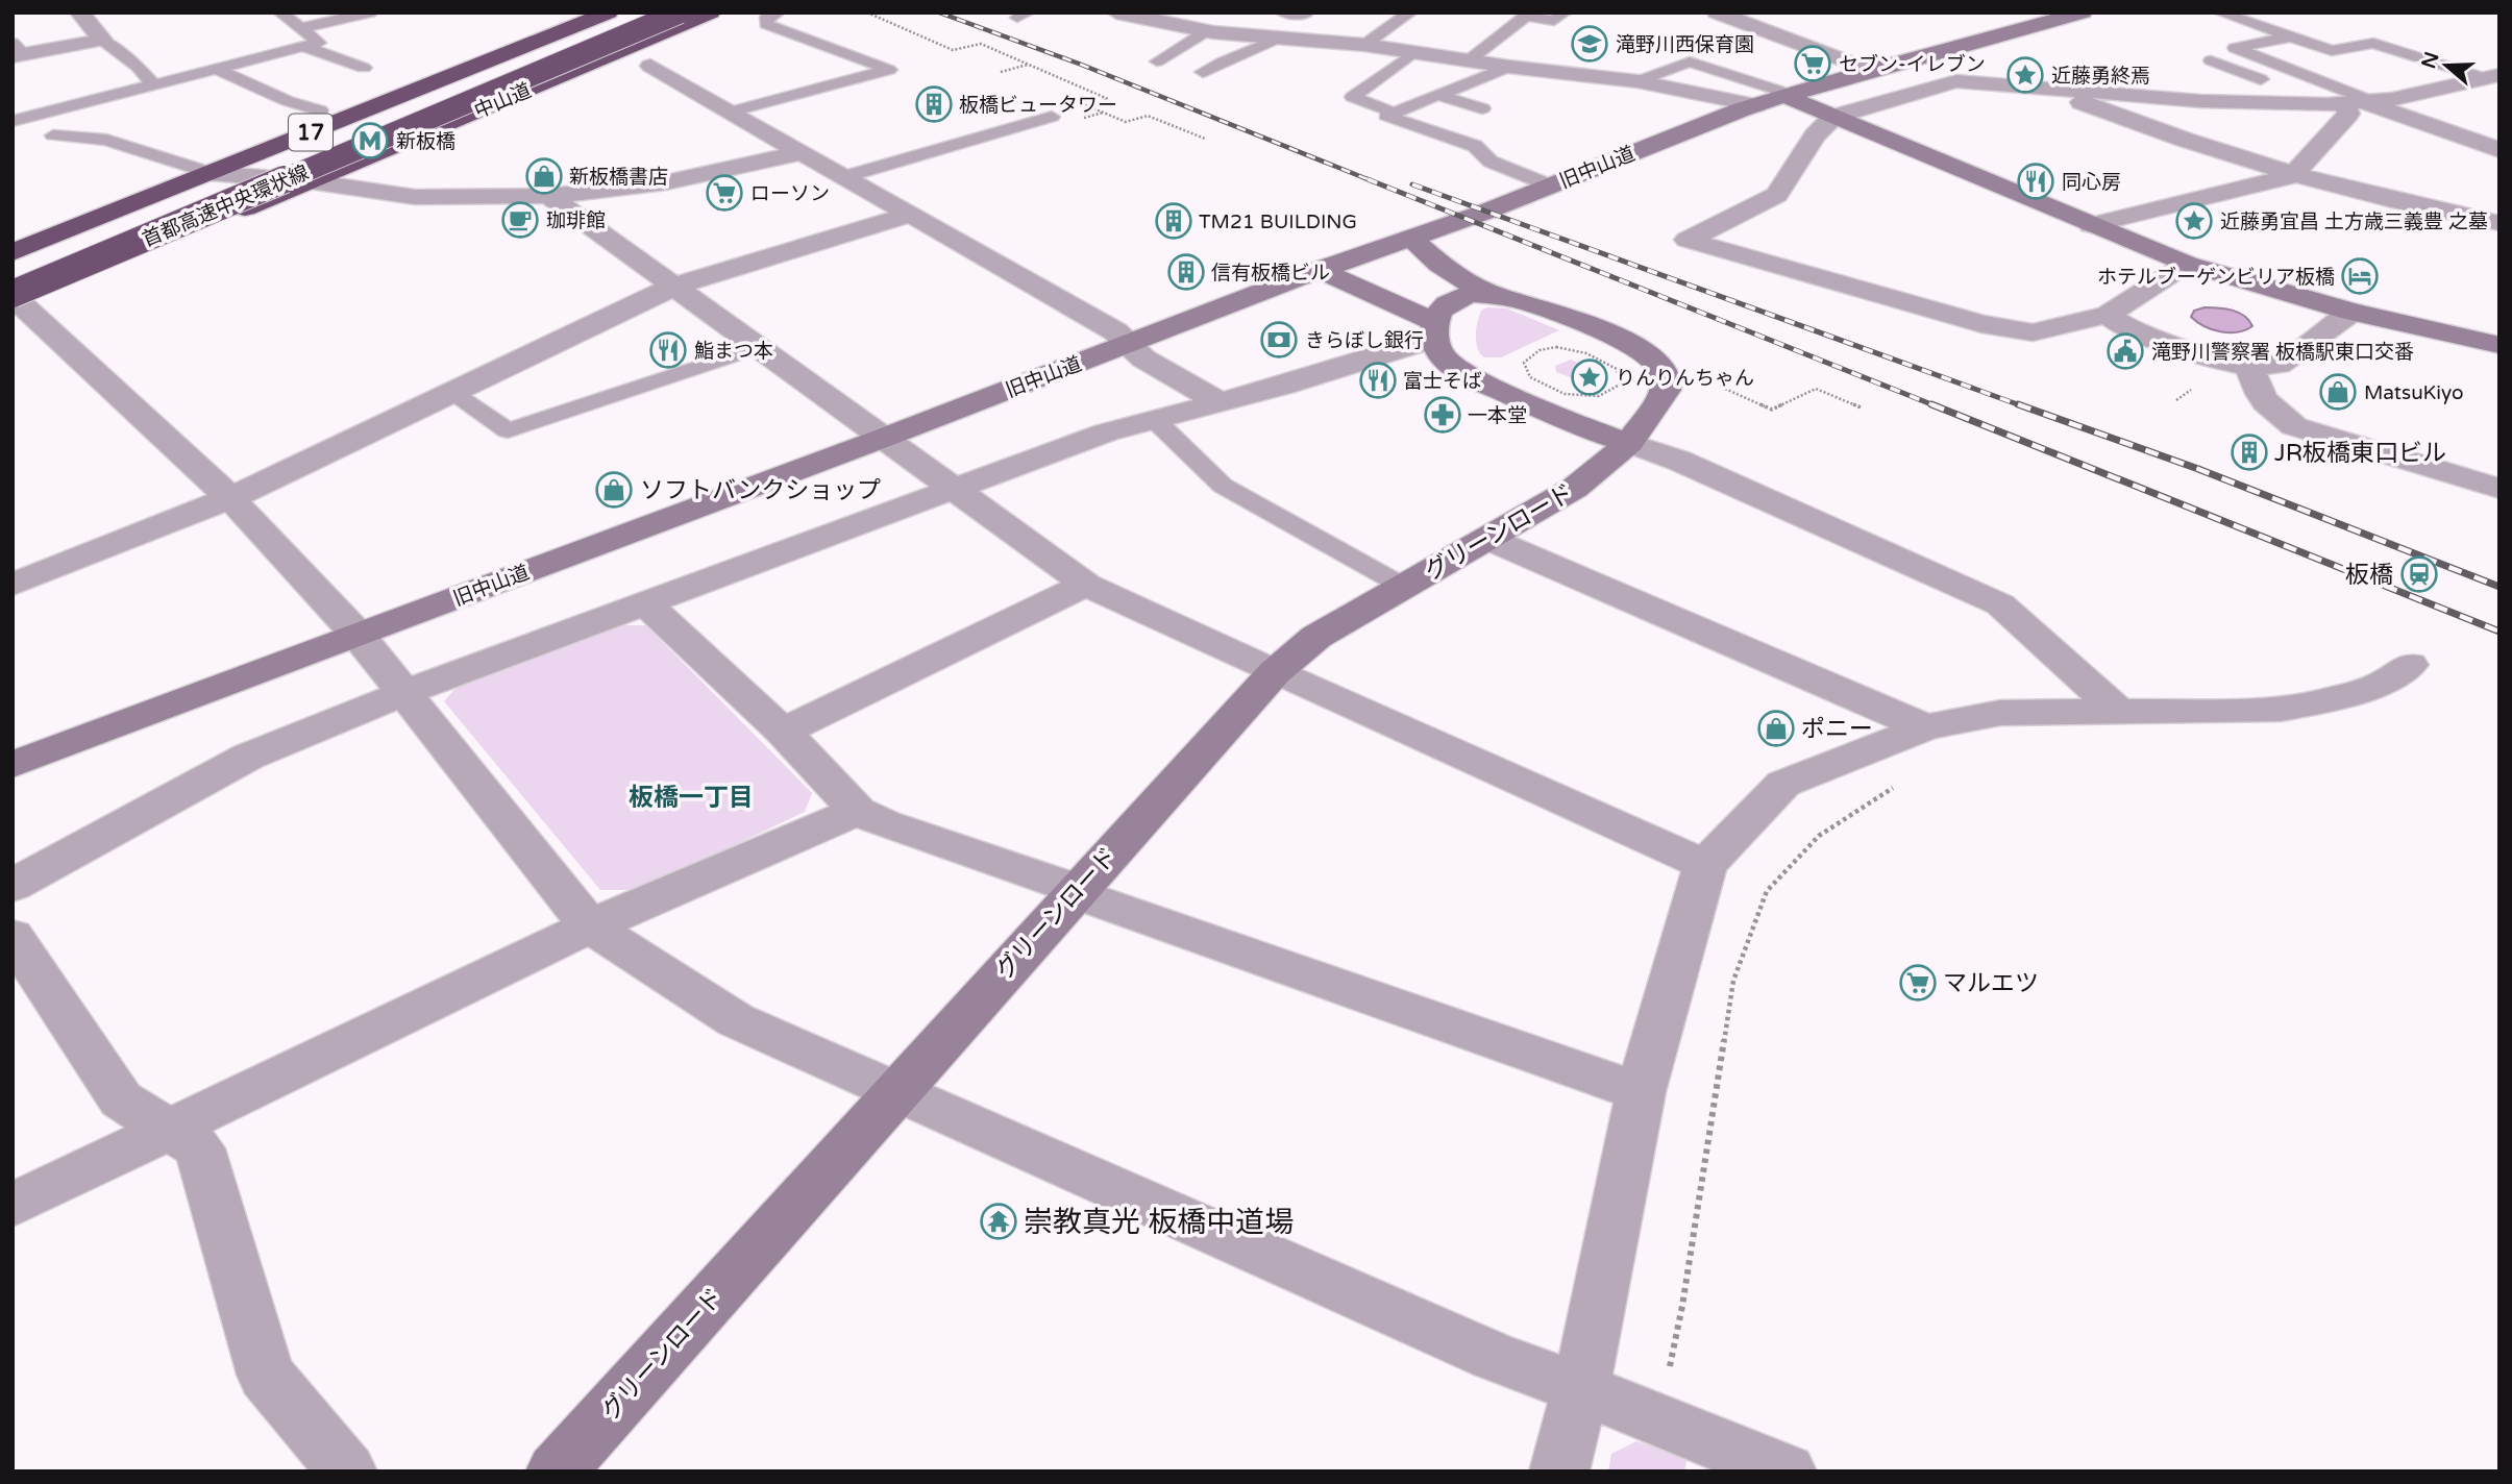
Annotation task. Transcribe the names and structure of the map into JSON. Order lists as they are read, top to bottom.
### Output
{
  "streets": {
    "highway": ["中山道", "17", "首都高速中央環状線"],
    "street": ["旧中山道", "グリーンロード"]
  },
  "crossings": [
    ["中山道", "首都高速中央環状線"]
  ],
  "districts": ["板橋一丁目"],
  "places": {
    "school or university": ["滝野川西保育園"],
    "supermarket": ["セブン-イレブン", "ローソン", "マルエツ"],
    "place": ["近藤勇終焉", "近藤勇宜昌 土方歳三義豊 之墓", "りんりんちゃん"],
    "building": [
      "板橋ビュータワー",
      "TM21 BUILDING",
      "信有板橋ビル",
      "JR板橋東口ビル"
    ],
    "metro station": ["新板橋"],
    "shop": [
      "新板橋書店",
      "MatsuKiyo",
      "ソフトバンクショップ",
      "ポニー"
    ],
    "restaurant": ["同心房", "鮨まつ本", "富士そば"],
    "cafe": ["珈琲館"],
    "hotel": ["ホテルブーゲンビリア板橋"],
    "bank": ["きらぼし銀行"],
    "public building": ["滝野川警察署 板橋駅東口交番"],
    "pharmacy": ["一本堂"],
    "station": ["板橋"],
    "temple": ["崇教真光 板橋中道場"]
  },
  "north": "left"
}
